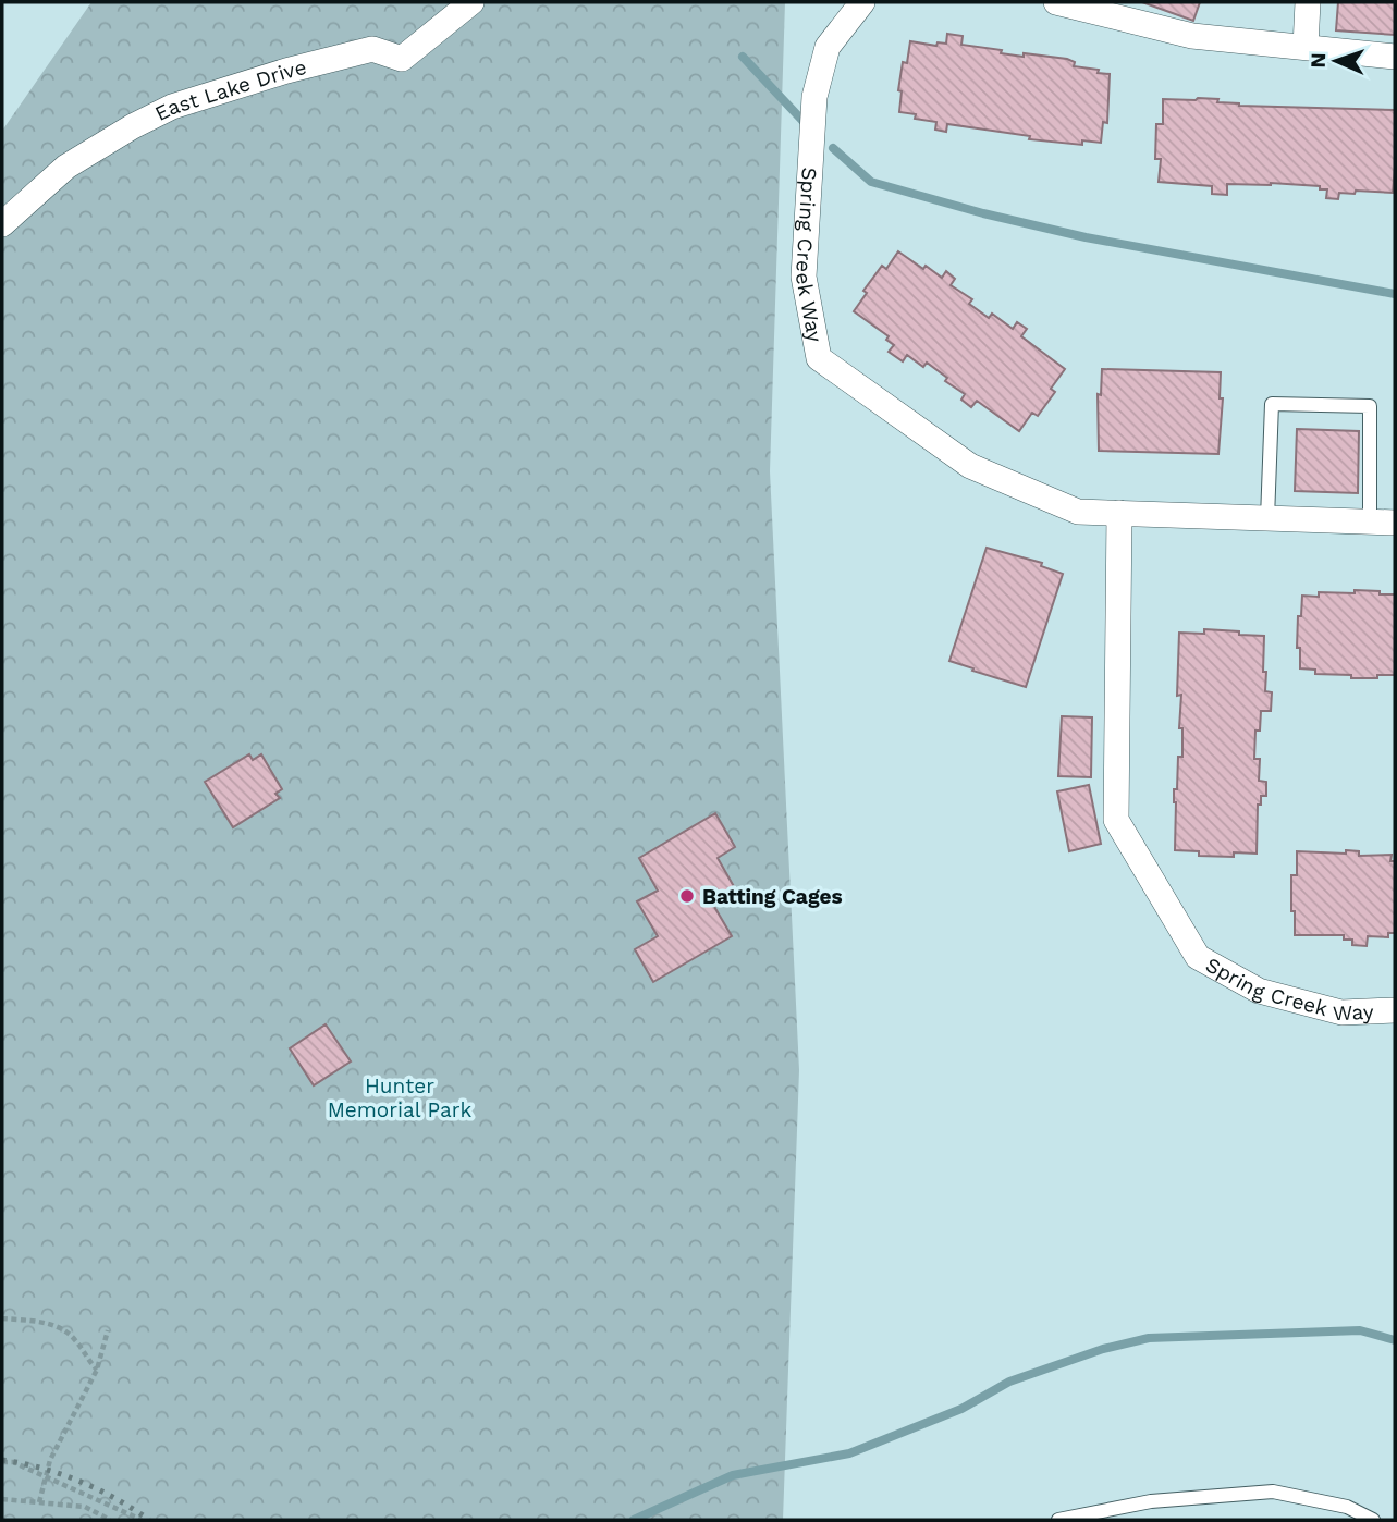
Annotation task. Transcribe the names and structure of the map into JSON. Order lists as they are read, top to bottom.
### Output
{
  "streets": {
    "street": ["East Lake Drive", "Spring Creek Way"]
  },
  "parks": ["Hunter Memorial Park"],
  "places": ["Batting Cages"],
  "north": "left"
}
